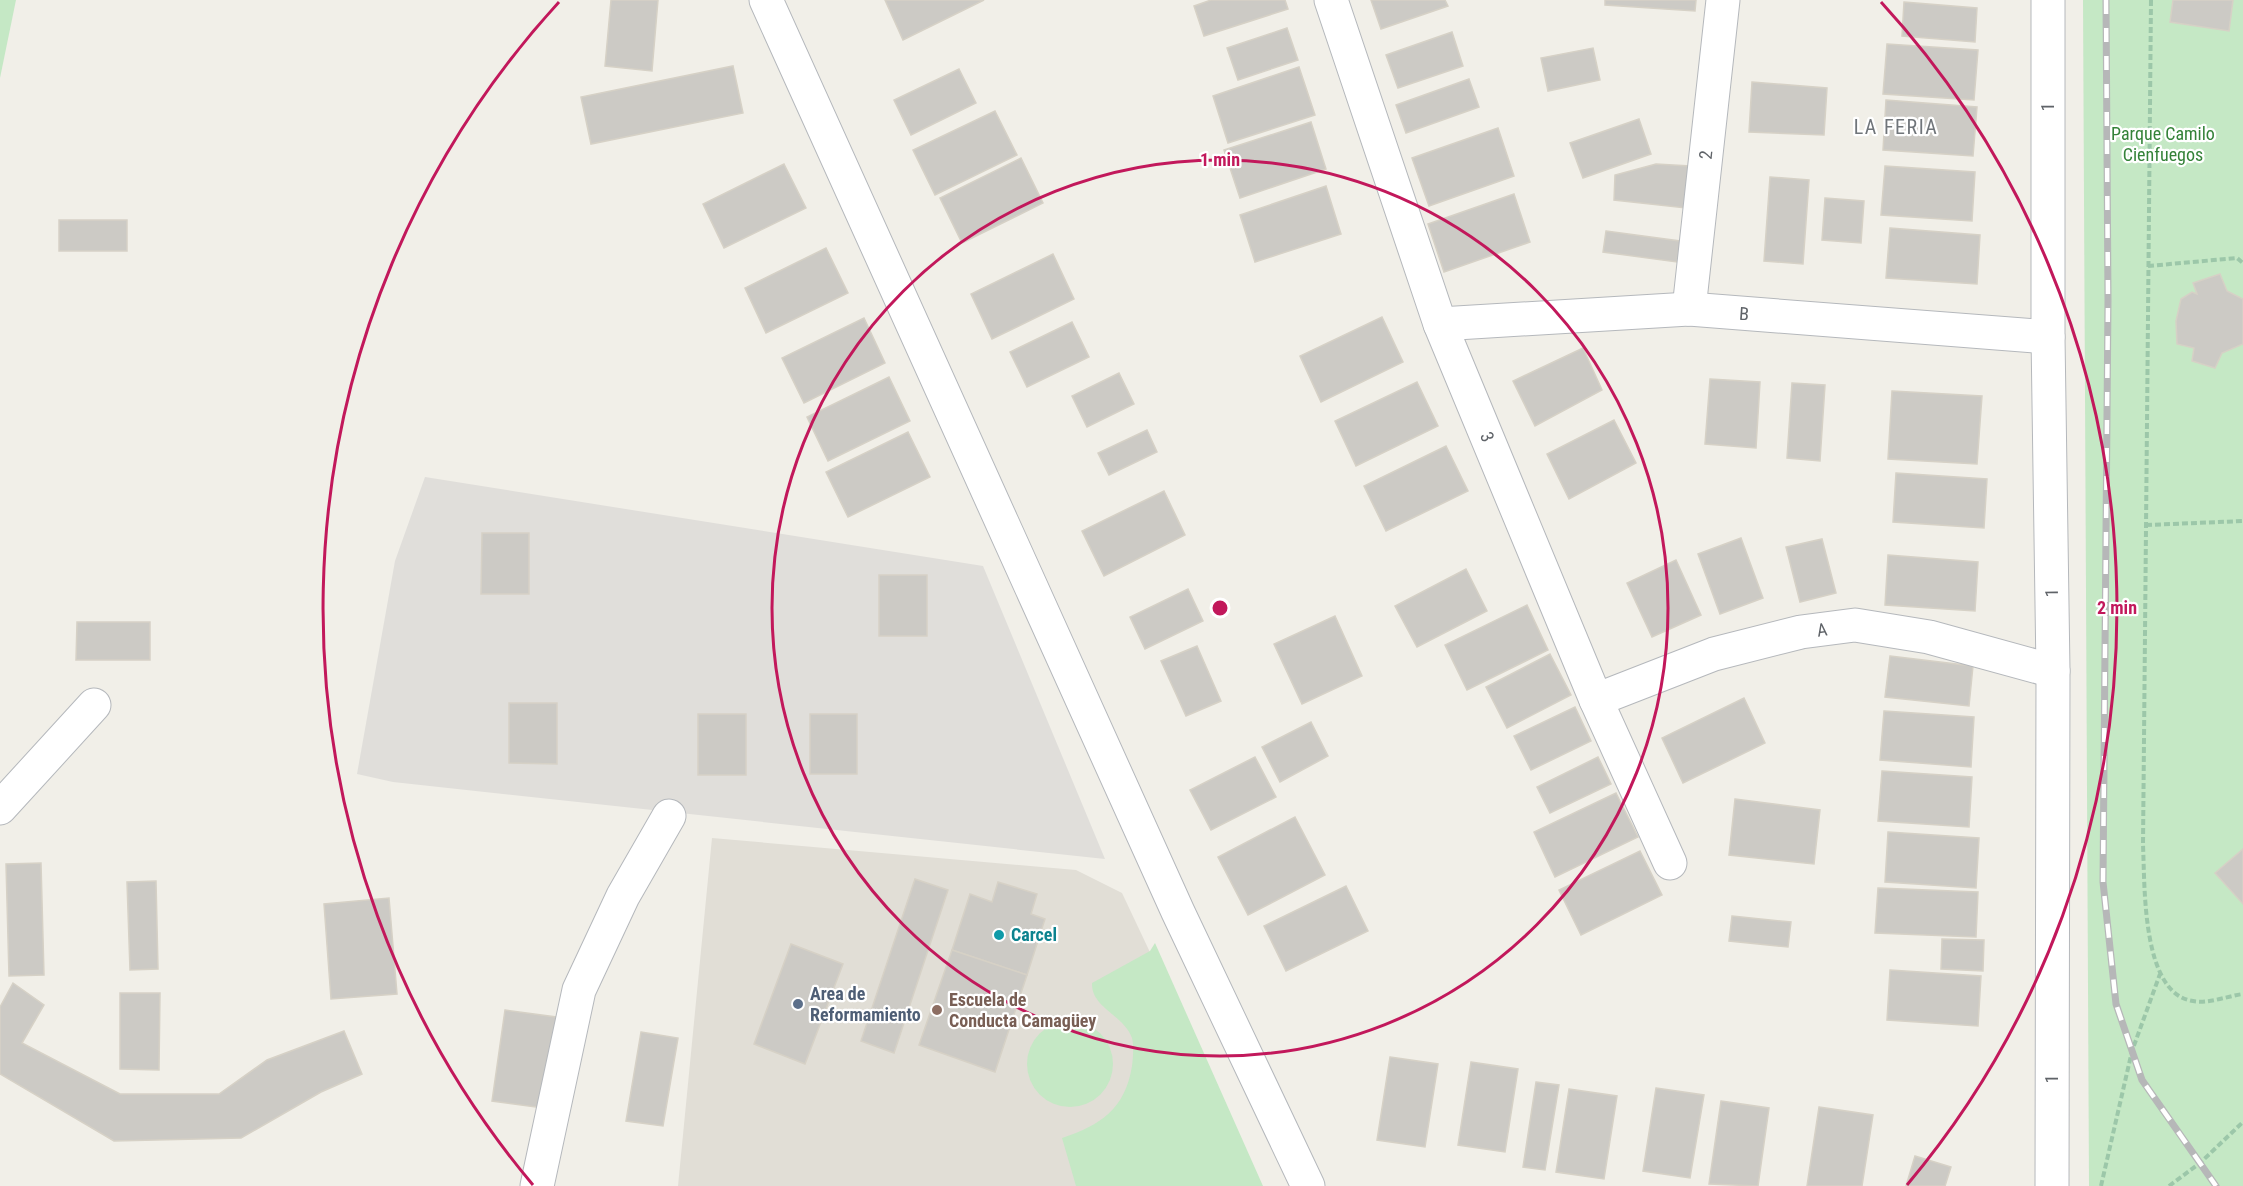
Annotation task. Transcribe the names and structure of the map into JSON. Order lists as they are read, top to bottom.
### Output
{
  "streets": {
    "street": [
      "1",
      "2",
      "B",
      "3",
      "A"
    ]
  },
  "crossings": [
    ["1", "B"],
    ["1", "A"],
    ["2", "B"],
    ["B", "3"],
    ["3", "A"]
  ],
  "districts": ["LA FERIA"],
  "parks": ["Parque Camilo Cienfuegos"],
  "places": ["Carcel", "Area de Reformamiento", "Escuela de Conducta Camagüey"],
  "rings": ["1 min", "2 min"]
}
